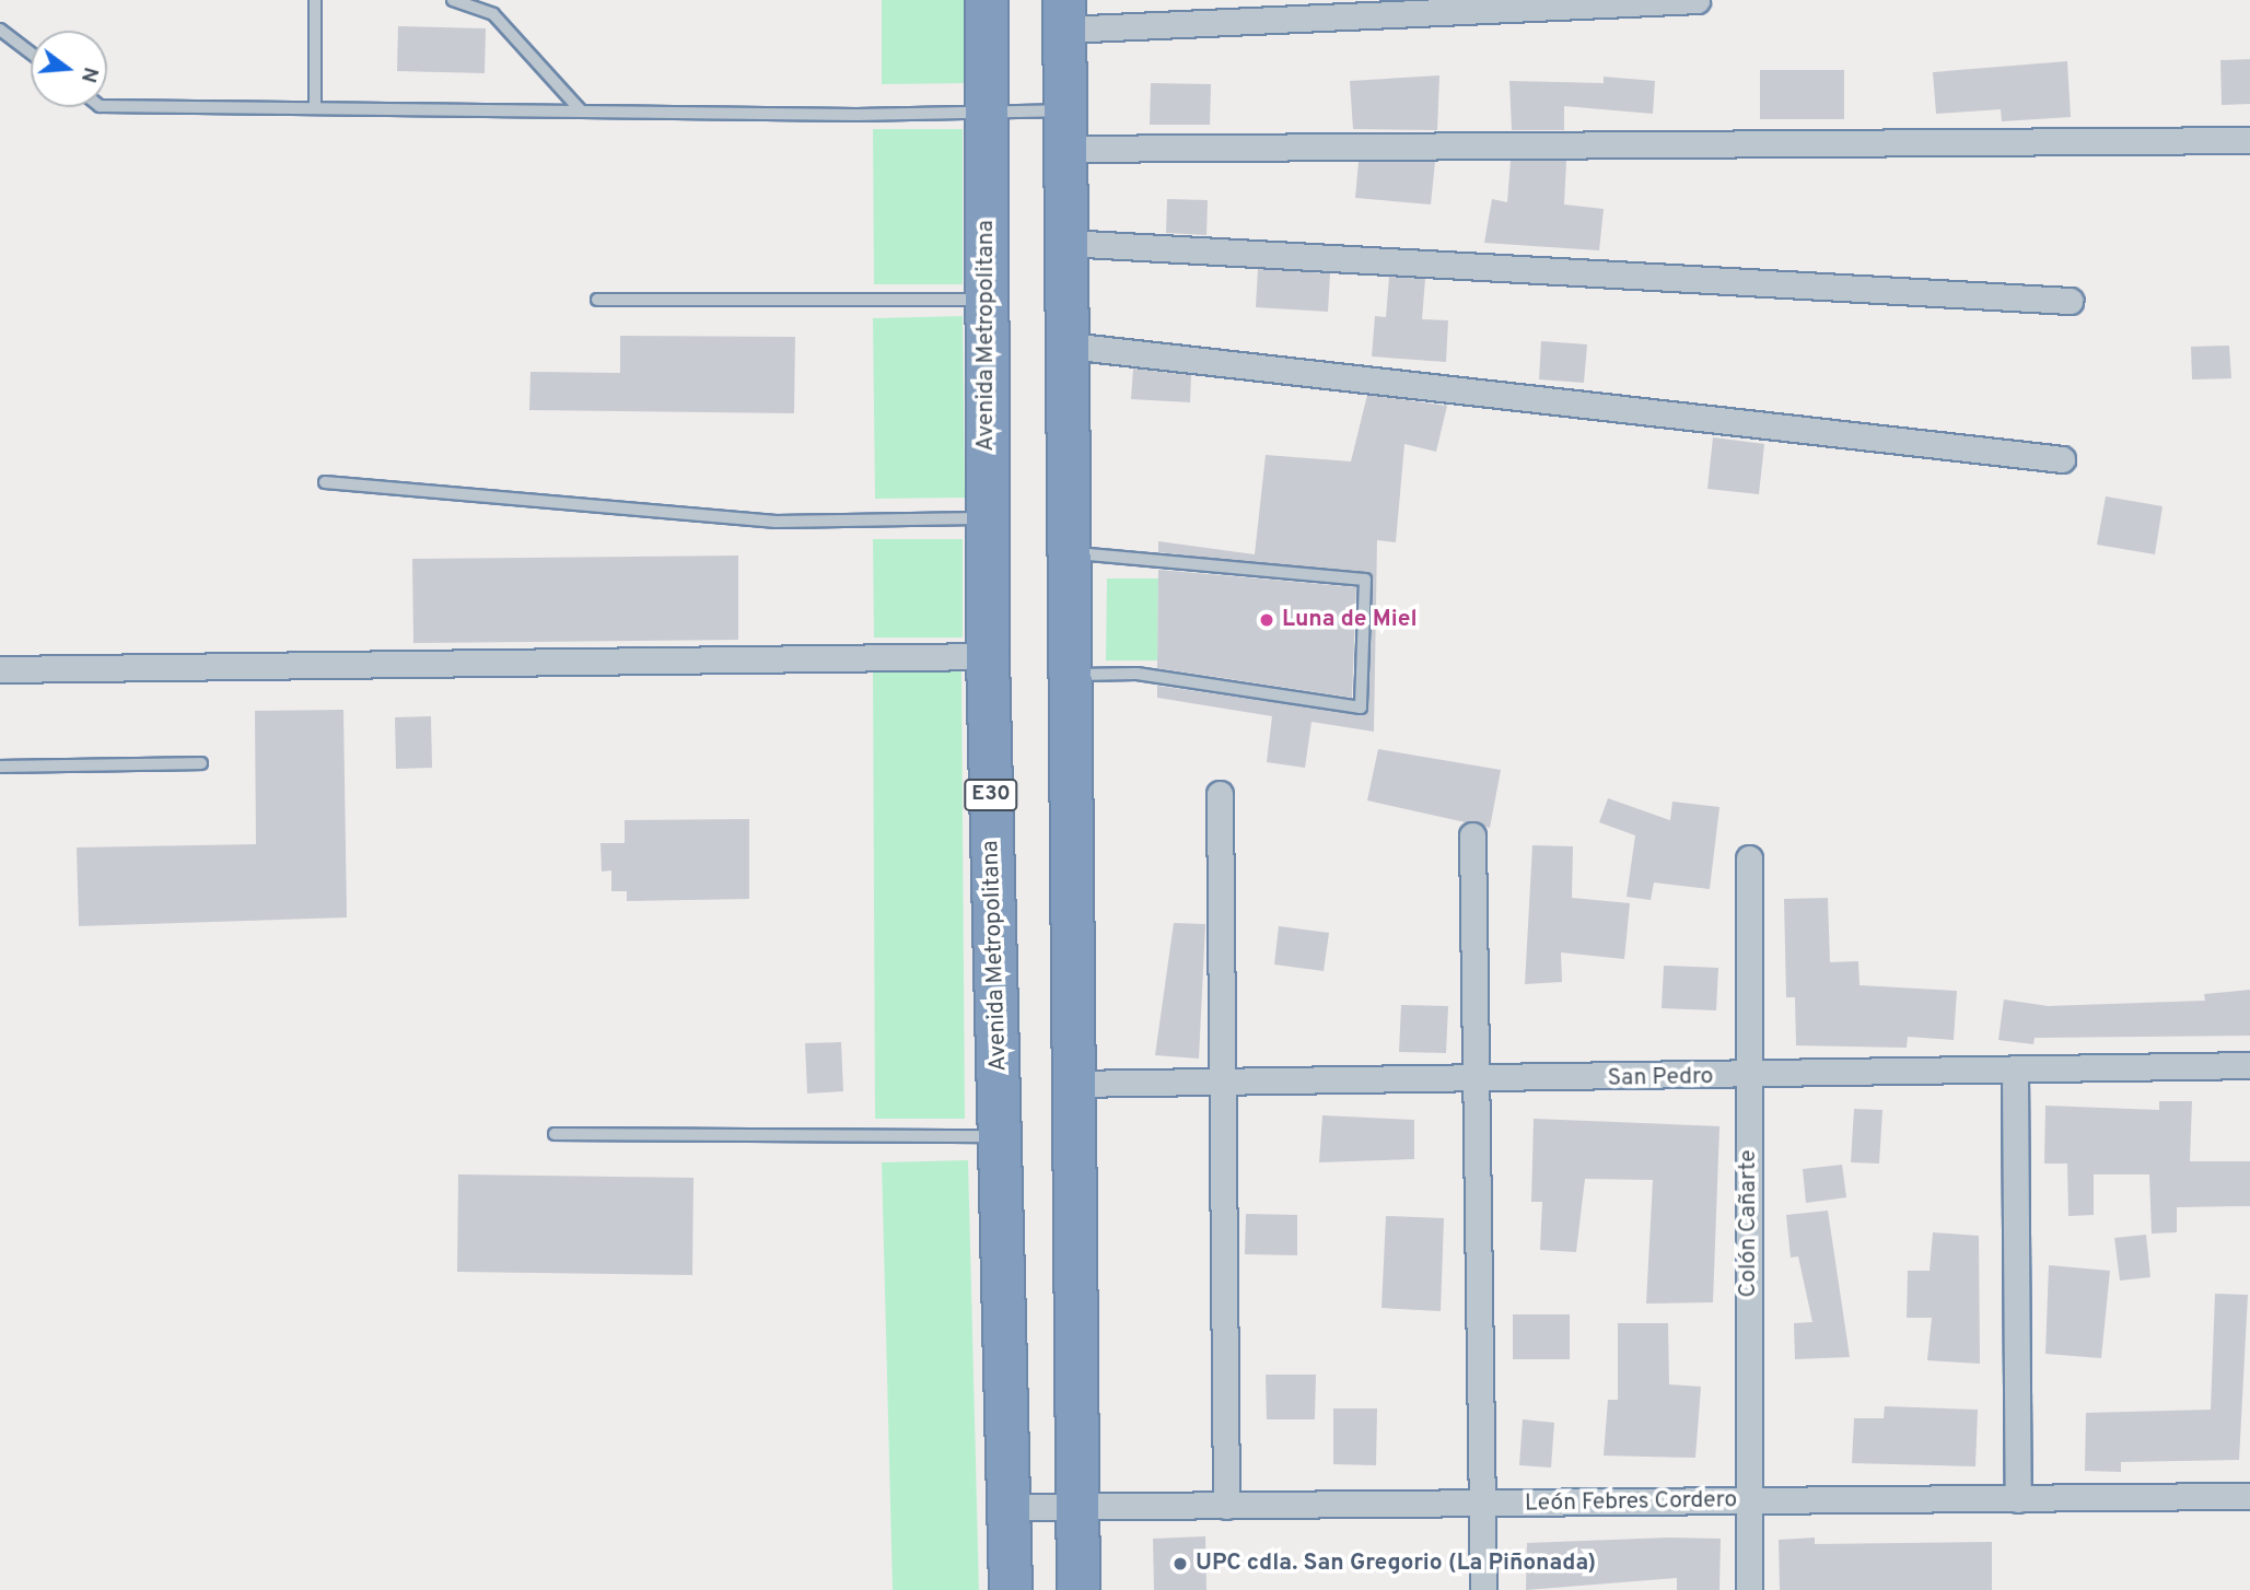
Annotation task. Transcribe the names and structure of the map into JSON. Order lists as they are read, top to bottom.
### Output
{
  "streets": {
    "highway": ["Avenida Metropolitana", "E30"],
    "street": ["San Pedro", "Colón Cañarte", "León Febres Cordero"]
  },
  "crossings": [
    ["Avenida Metropolitana", "León Febres Cordero"],
    ["San Pedro", "Colón Cañarte"],
    ["Colón Cañarte", "León Febres Cordero"]
  ],
  "places": ["Luna de Miel", "UPC cdla. San Gregorio (La Piñonada)"],
  "north": "right"
}
